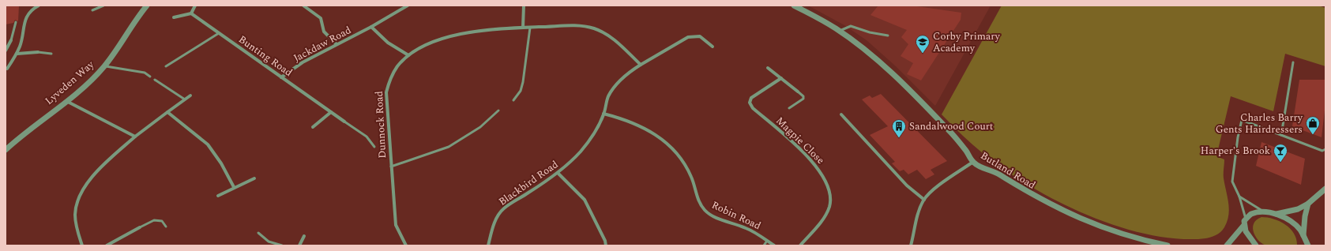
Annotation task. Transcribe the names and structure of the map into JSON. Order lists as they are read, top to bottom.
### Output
{
  "streets": {
    "street": [
      "Jackdaw Road",
      "Bunting Road",
      "Lyveden Way",
      "Dunnock Road",
      "Magpie Close",
      "Butland Road",
      "Blackbird Road",
      "Robin Road"
    ]
  },
  "crossings": [
    ["Jackdaw Road", "Bunting Road"],
    ["Blackbird Road", "Robin Road"]
  ],
  "places": {
    "school or university": ["Corby Primary Academy"],
    "shop": ["Charles Barry Gents Hairdressers"],
    "building": ["Sandalwood Court"],
    "bar": ["Harper's Brook"]
  }
}
